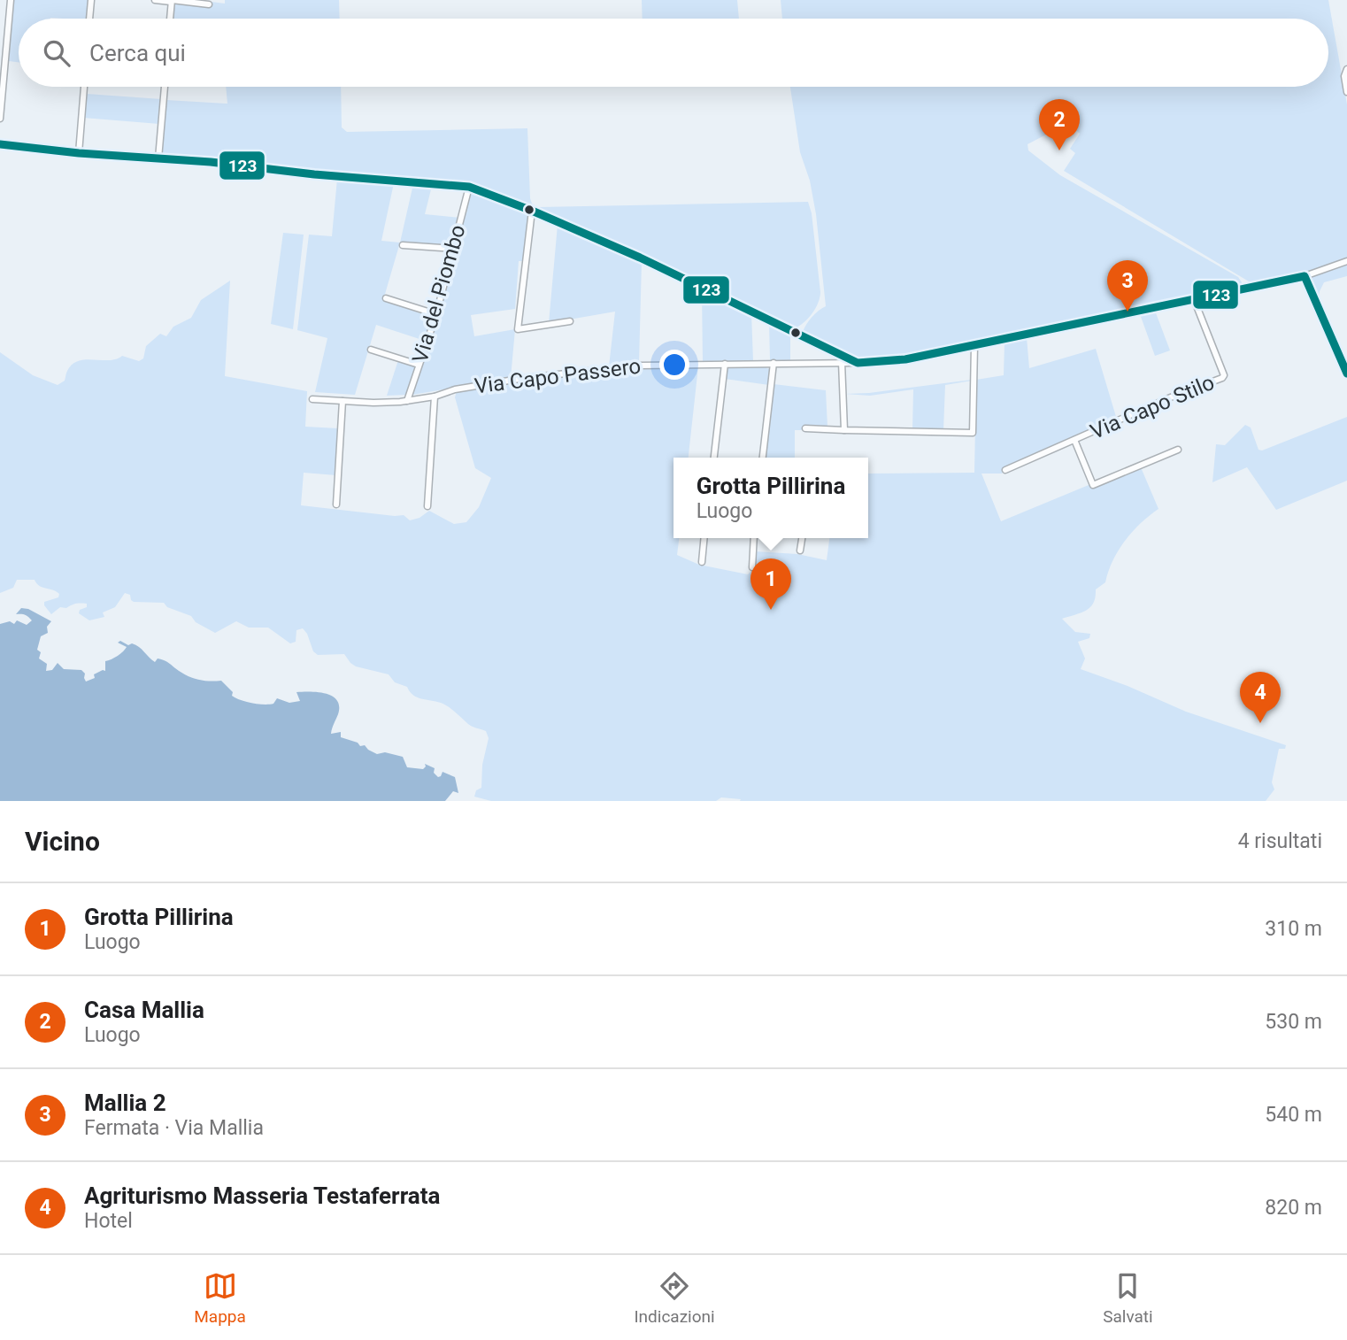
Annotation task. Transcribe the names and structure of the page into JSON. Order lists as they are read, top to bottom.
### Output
{
  "streets": {
    "street": ["Via del Piombo", "Via Capo Passero", "Via Capo Stilo"]
  },
  "crossings": [
    ["Via del Piombo", "Via Capo Passero"]
  ],
  "lines": ["transit line 123"],
  "page": {
    "search": "Cerca qui",
    "pins": [
      "2",
      "3",
      "1",
      "4"
    ],
    "popup": ["Grotta Pillirina", "Luogo"],
    "heading": ["Vicino", "4 risultati"],
    "list": [
      {
        "mark": "1",
        "name": "Grotta Pillirina",
        "note": "Luogo",
        "value": "310 m"
      },
      {
        "mark": "2",
        "name": "Casa Mallia",
        "note": "Luogo",
        "value": "530 m"
      },
      {
        "mark": "3",
        "name": "Mallia 2",
        "note": "Fermata · Via Mallia",
        "value": "540 m"
      },
      {
        "mark": "4",
        "name": "Agriturismo Masseria Testaferrata",
        "note": "Hotel",
        "value": "820 m"
      }
    ],
    "nav": ["Mappa", "Indicazioni", "Salvati"]
  }
}
